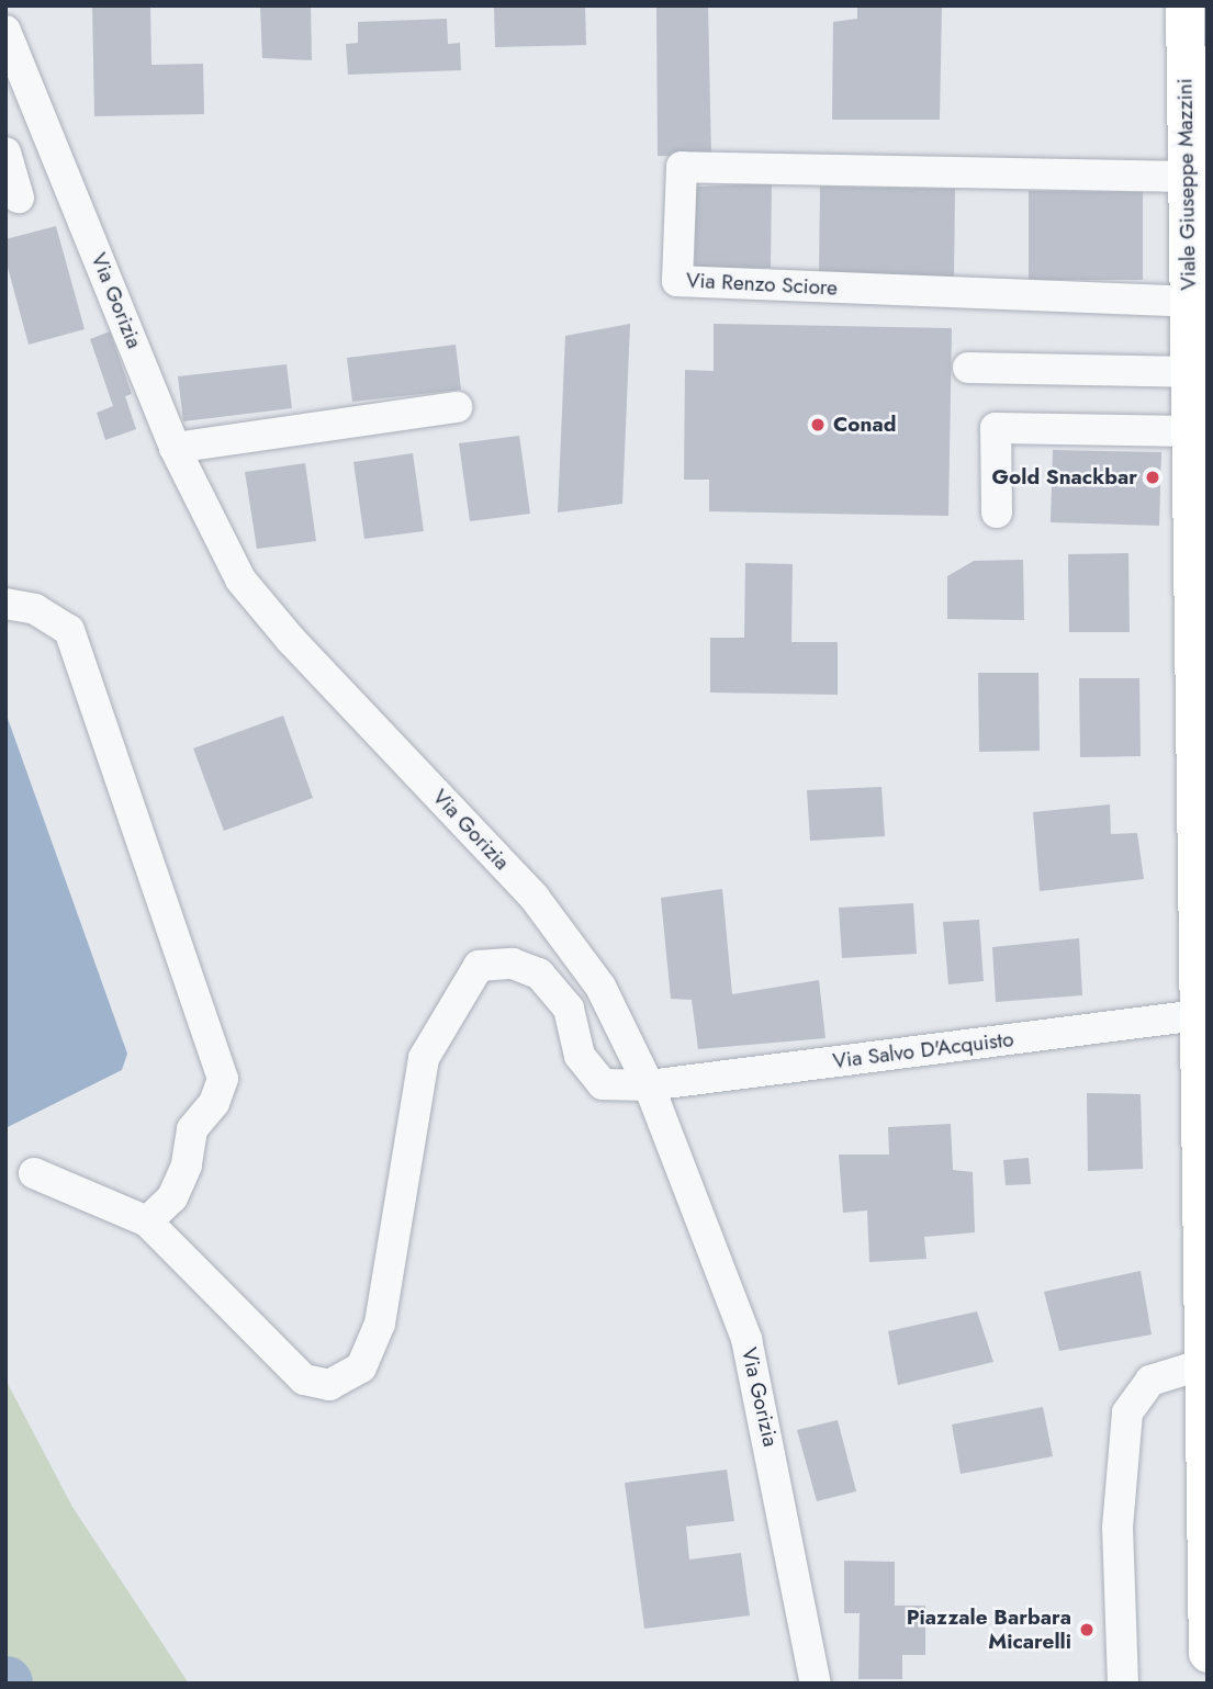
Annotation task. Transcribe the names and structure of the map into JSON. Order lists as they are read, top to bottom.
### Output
{
  "streets": {
    "main road": ["Viale Giuseppe Mazzini"],
    "street": ["Via Renzo Sciore", "Via Gorizia", "Via Salvo D'Acquisto"]
  },
  "crossings": [
    ["Viale Giuseppe Mazzini", "Via Renzo Sciore"],
    ["Viale Giuseppe Mazzini", "Via Salvo D'Acquisto"],
    ["Via Gorizia", "Via Salvo D'Acquisto"]
  ],
  "places": ["Conad", "Gold Snackbar", "Piazzale Barbara Micarelli"]
}
